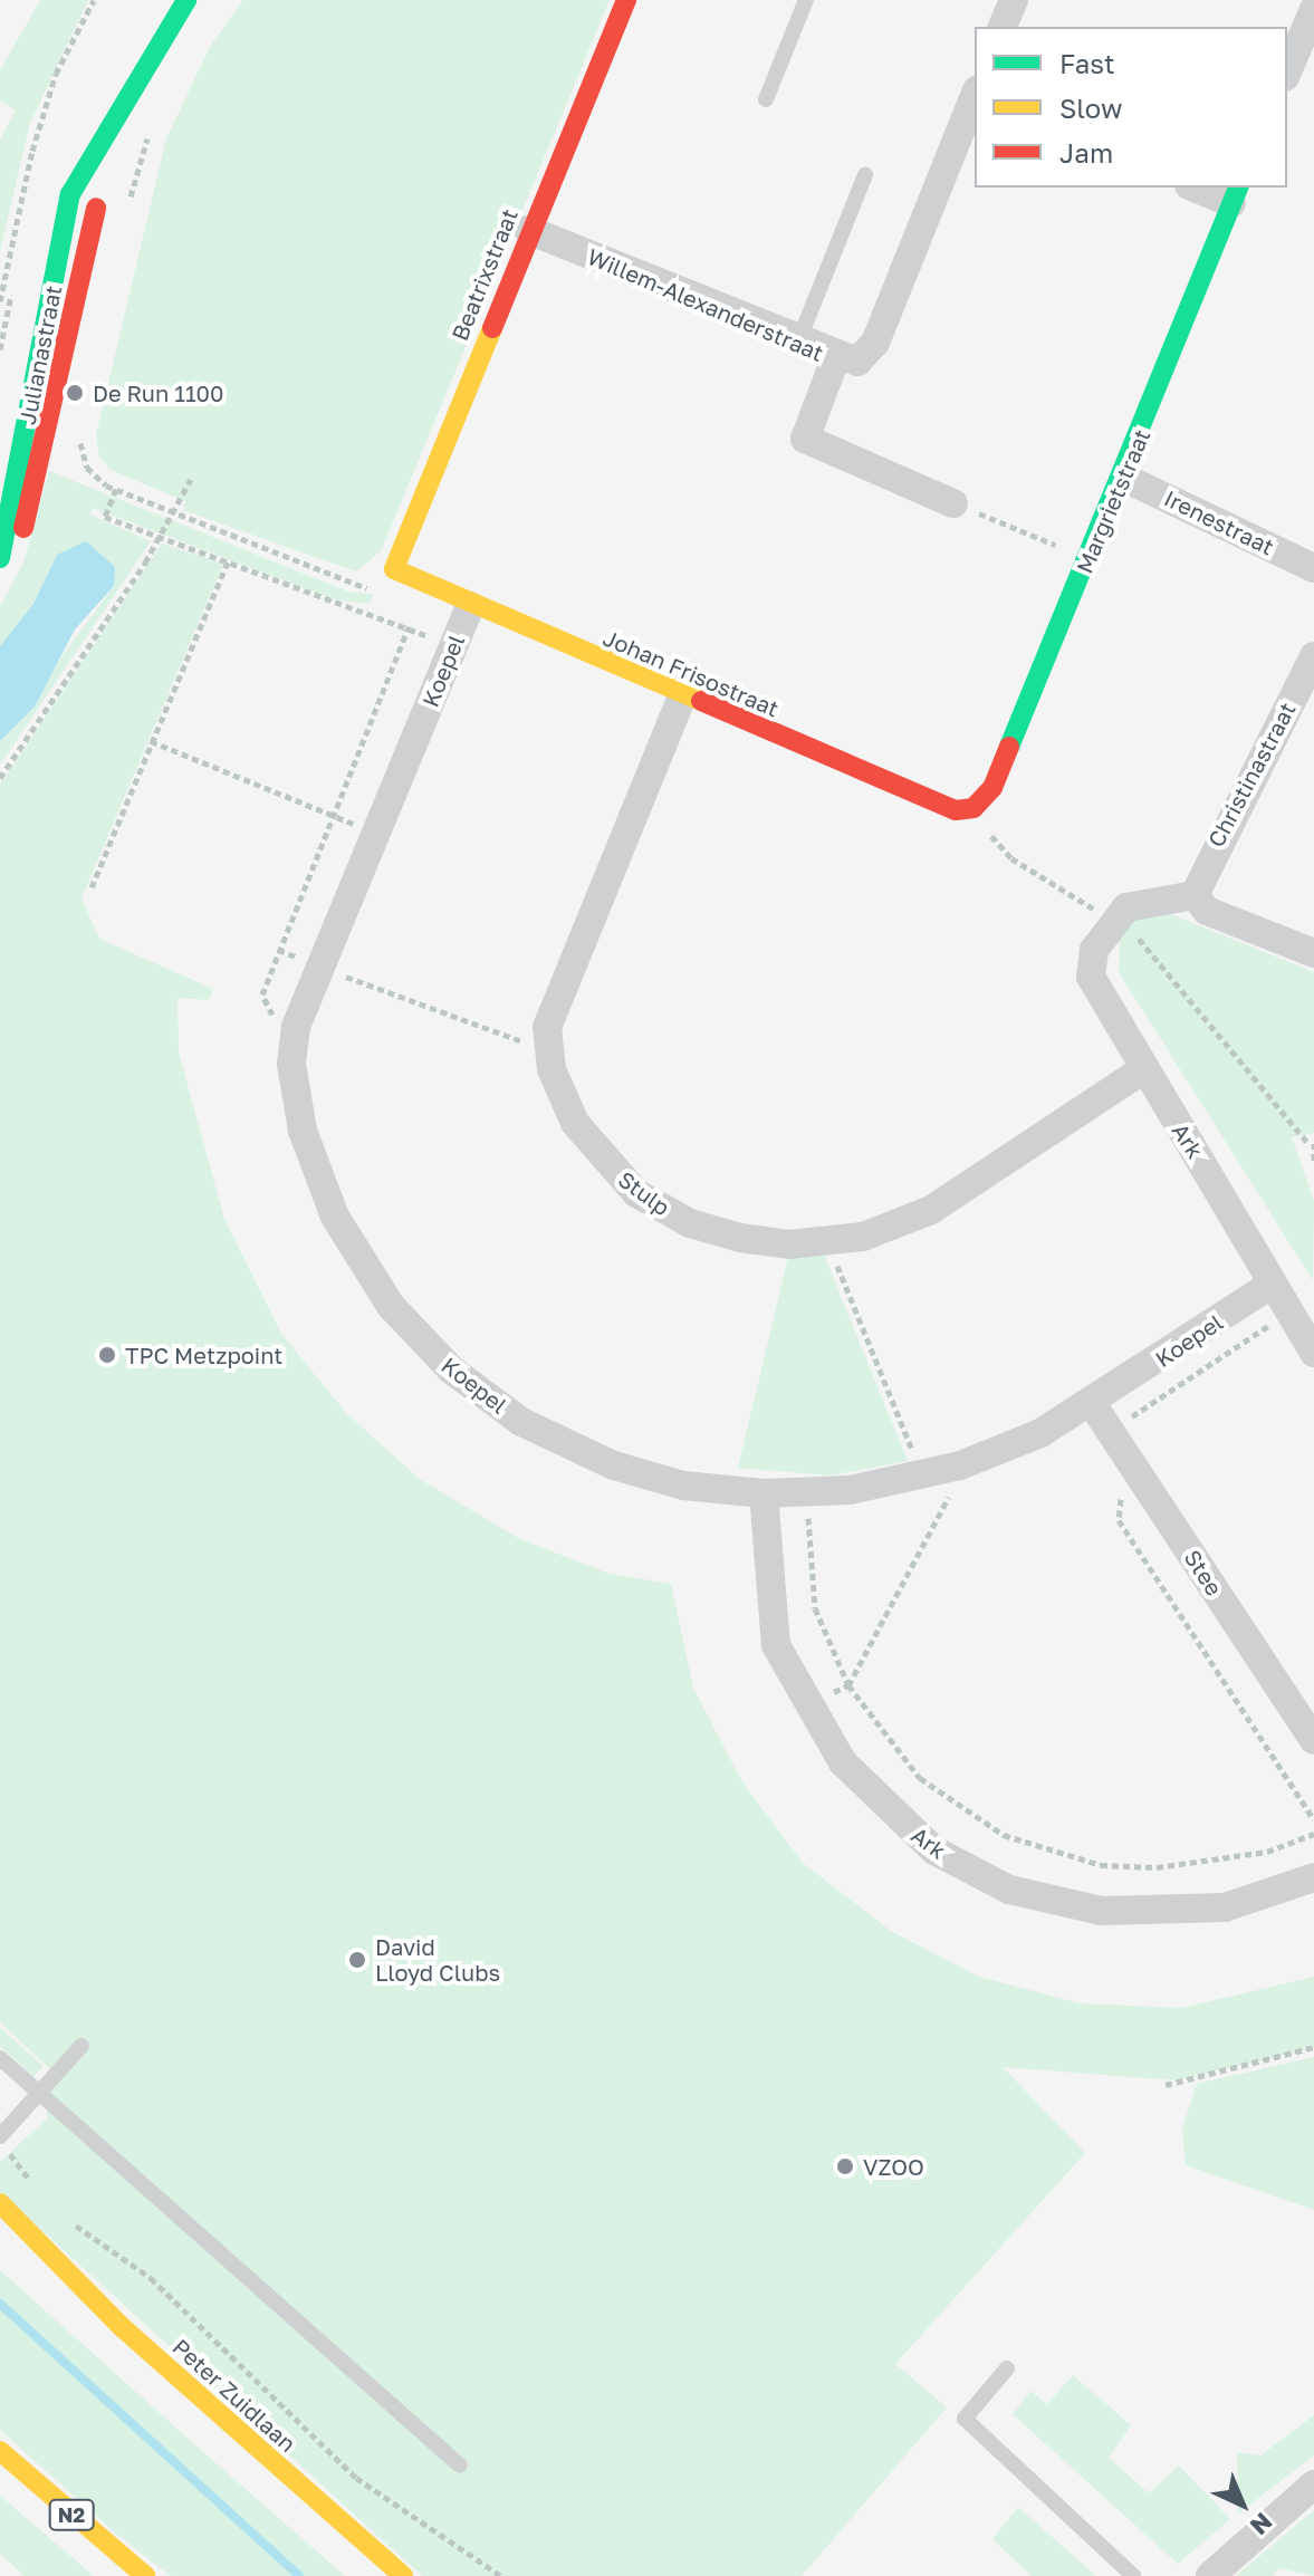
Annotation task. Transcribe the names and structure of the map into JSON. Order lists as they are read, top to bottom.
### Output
{
  "streets": {
    "main road": [
      "Beatrixstraat",
      "Julianastraat",
      "Margrietstraat",
      "Johan Frisostraat",
      "Peter Zuidlaan",
      "N2"
    ],
    "street": [
      "Willem-Alexanderstraat",
      "Irenestraat",
      "Koepel",
      "Christinastraat",
      "Ark",
      "Stulp",
      "Stee"
    ]
  },
  "crossings": [
    ["Beatrixstraat", "Willem-Alexanderstraat"],
    ["Beatrixstraat", "Johan Frisostraat"],
    ["Margrietstraat", "Irenestraat"],
    ["Margrietstraat", "Johan Frisostraat"],
    ["Koepel", "Johan Frisostraat"],
    ["Koepel", "Ark"],
    ["Koepel", "Stee"],
    ["Ark", "Stulp"]
  ],
  "places": [
    "De Run 1100",
    "TPC Metzpoint",
    "David Lloyd Clubs",
    "VZOO"
  ],
  "legend": ["Fast", "Slow", "Jam"],
  "north": "bottom right"
}
